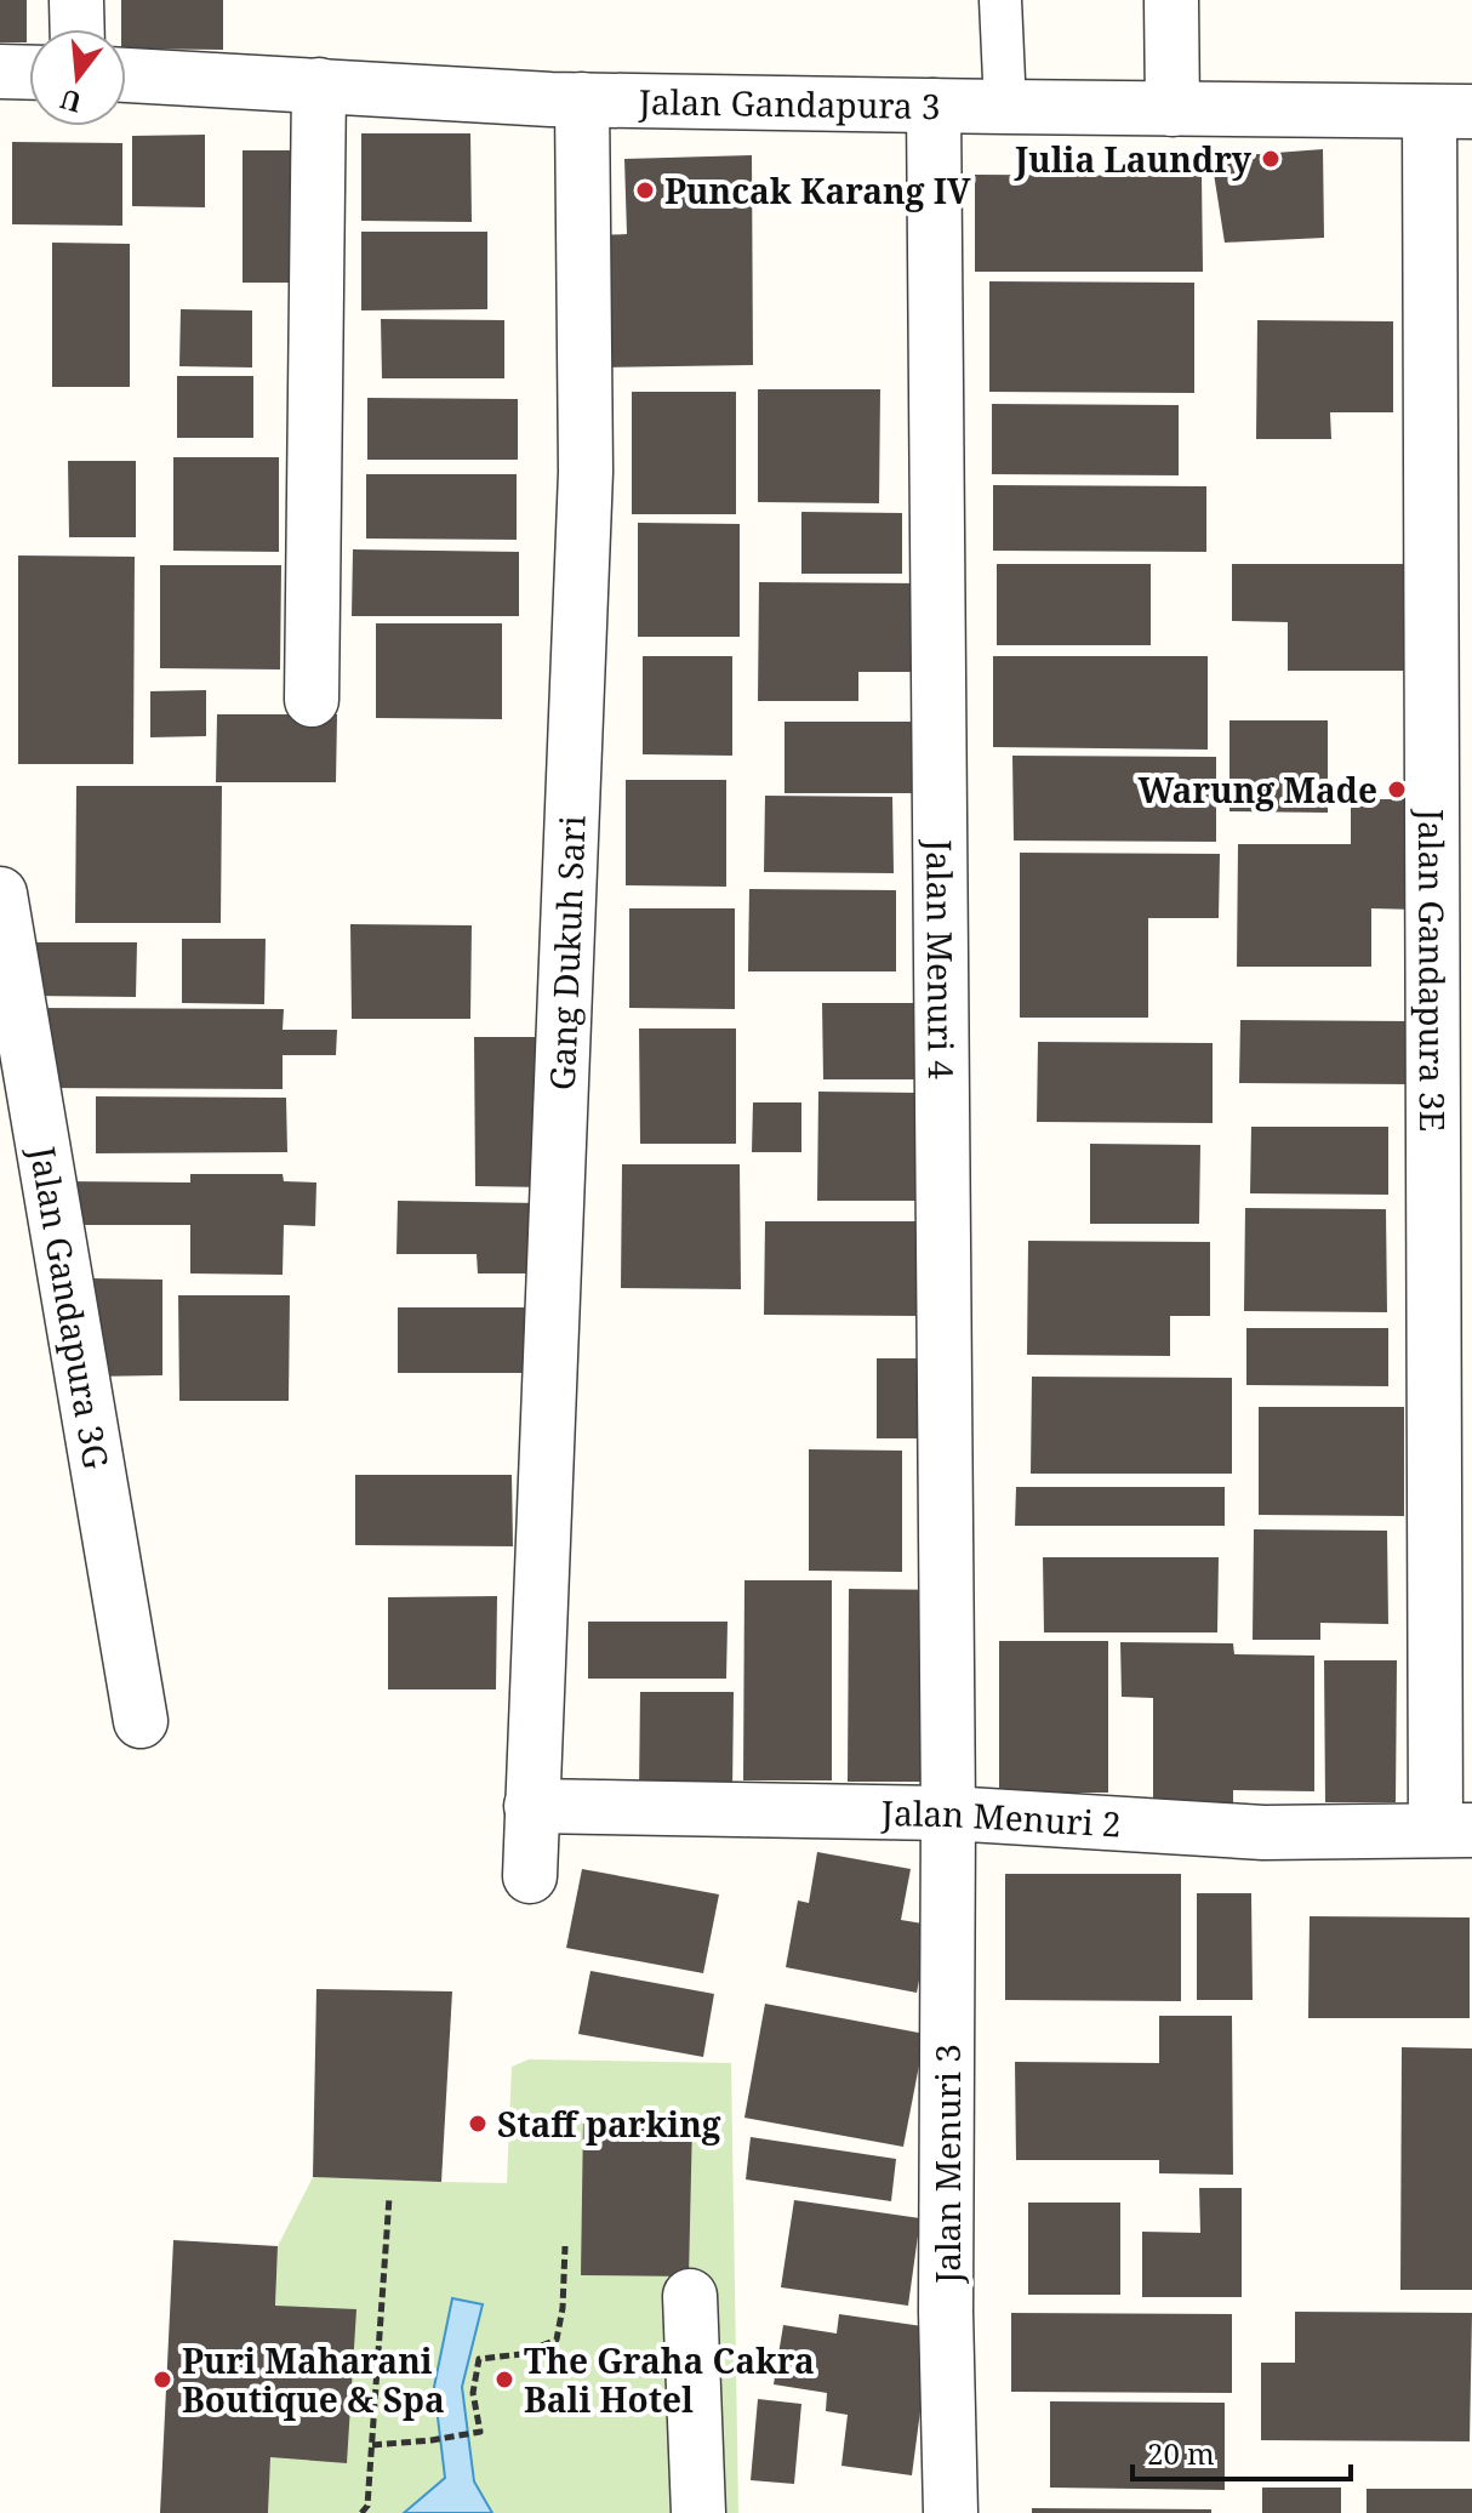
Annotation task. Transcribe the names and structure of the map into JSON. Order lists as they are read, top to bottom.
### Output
{
  "streets": {
    "street": [
      "Jalan Gandapura 3",
      "Gang Dukuh Sari",
      "Jalan Menuri 4",
      "Jalan Gandapura 3E",
      "Jalan Gandapura 3G",
      "Jalan Menuri 2",
      "Jalan Menuri 3"
    ]
  },
  "crossings": [
    ["Jalan Gandapura 3", "Gang Dukuh Sari"],
    ["Jalan Gandapura 3", "Jalan Menuri 4"],
    ["Jalan Gandapura 3", "Jalan Gandapura 3E"],
    ["Gang Dukuh Sari", "Jalan Menuri 2"],
    ["Jalan Menuri 4", "Jalan Menuri 2"],
    ["Jalan Menuri 4", "Jalan Menuri 3"],
    ["Jalan Gandapura 3E", "Jalan Menuri 2"],
    ["Jalan Menuri 2", "Jalan Menuri 3"]
  ],
  "places": [
    "Julia Laundry",
    "Puncak Karang IV",
    "Warung Made",
    "Staff parking",
    "Puri Maharani Boutique & Spa",
    "The Graha Cakra Bali Hotel"
  ],
  "scale_bar": "20 m",
  "north": "bottom"
}
